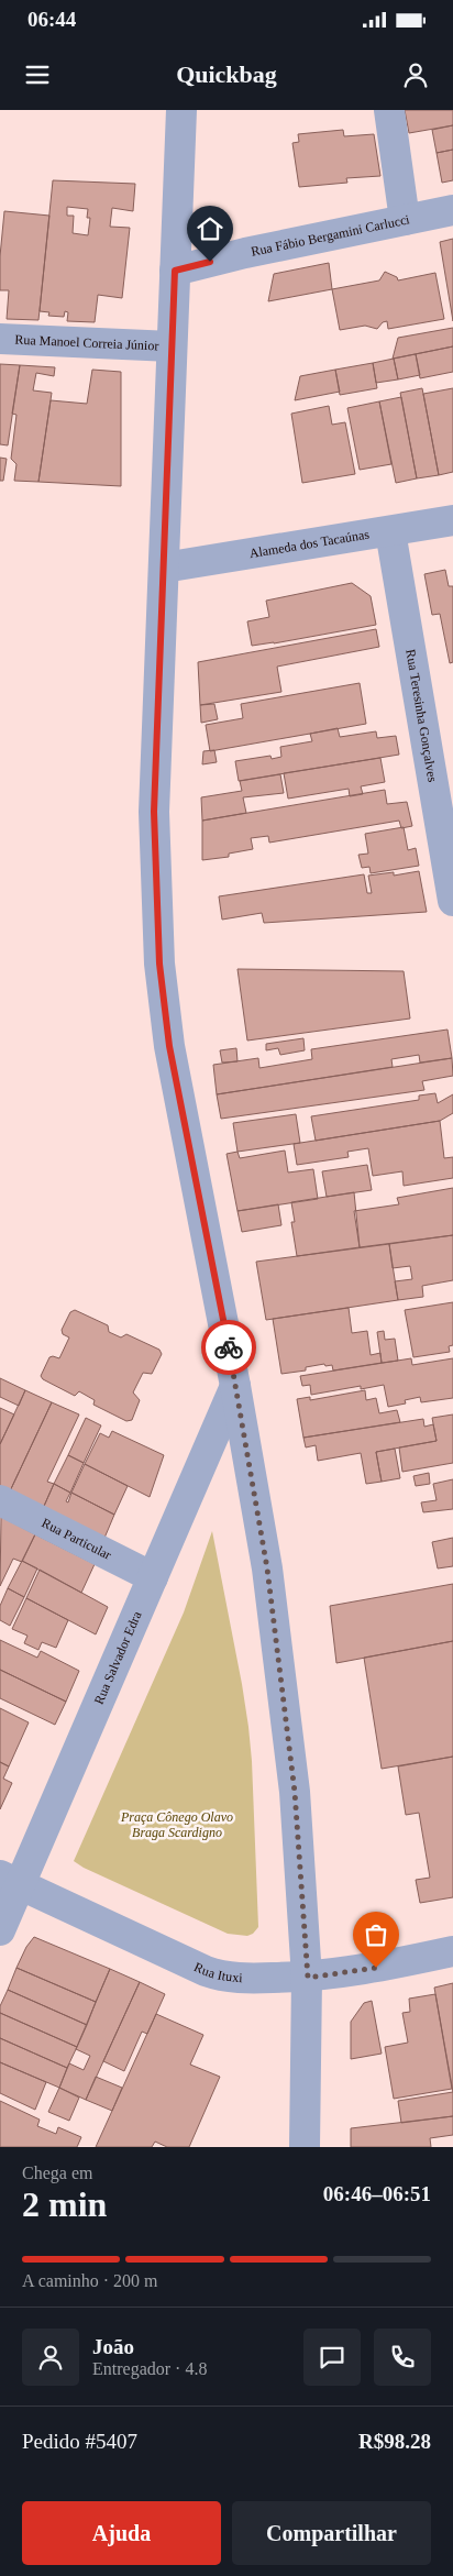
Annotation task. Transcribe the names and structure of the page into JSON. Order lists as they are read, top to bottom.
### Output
{
  "streets": {
    "street": [
      "Rua Fábio Bergamini Carlucci",
      "Rua Manoel Correia Júnior",
      "Alameda dos Tacaúnas",
      "Rua Teresinha Gonçalves",
      "Rua Particular",
      "Rua Salvador Edra",
      "Rua Ituxi"
    ]
  },
  "crossings": [
    ["Alameda dos Tacaúnas", "Rua Teresinha Gonçalves"],
    ["Rua Particular", "Rua Salvador Edra"],
    ["Rua Salvador Edra", "Rua Ituxi"]
  ],
  "parks": ["Praça Cônego Olavo Braga Scardigno"],
  "page": {
    "status": "06:44",
    "header": "Quickbag",
    "heading": ["2 min", "Chega em", "06:46–06:51"],
    "panel": [
      "João",
      "Entregador · 4.8",
      "Pedido #5407",
      "R$98.28"
    ],
    "bar": "A caminho · 200 m",
    "buttons": ["Ajuda", "Compartilhar"]
  }
}
